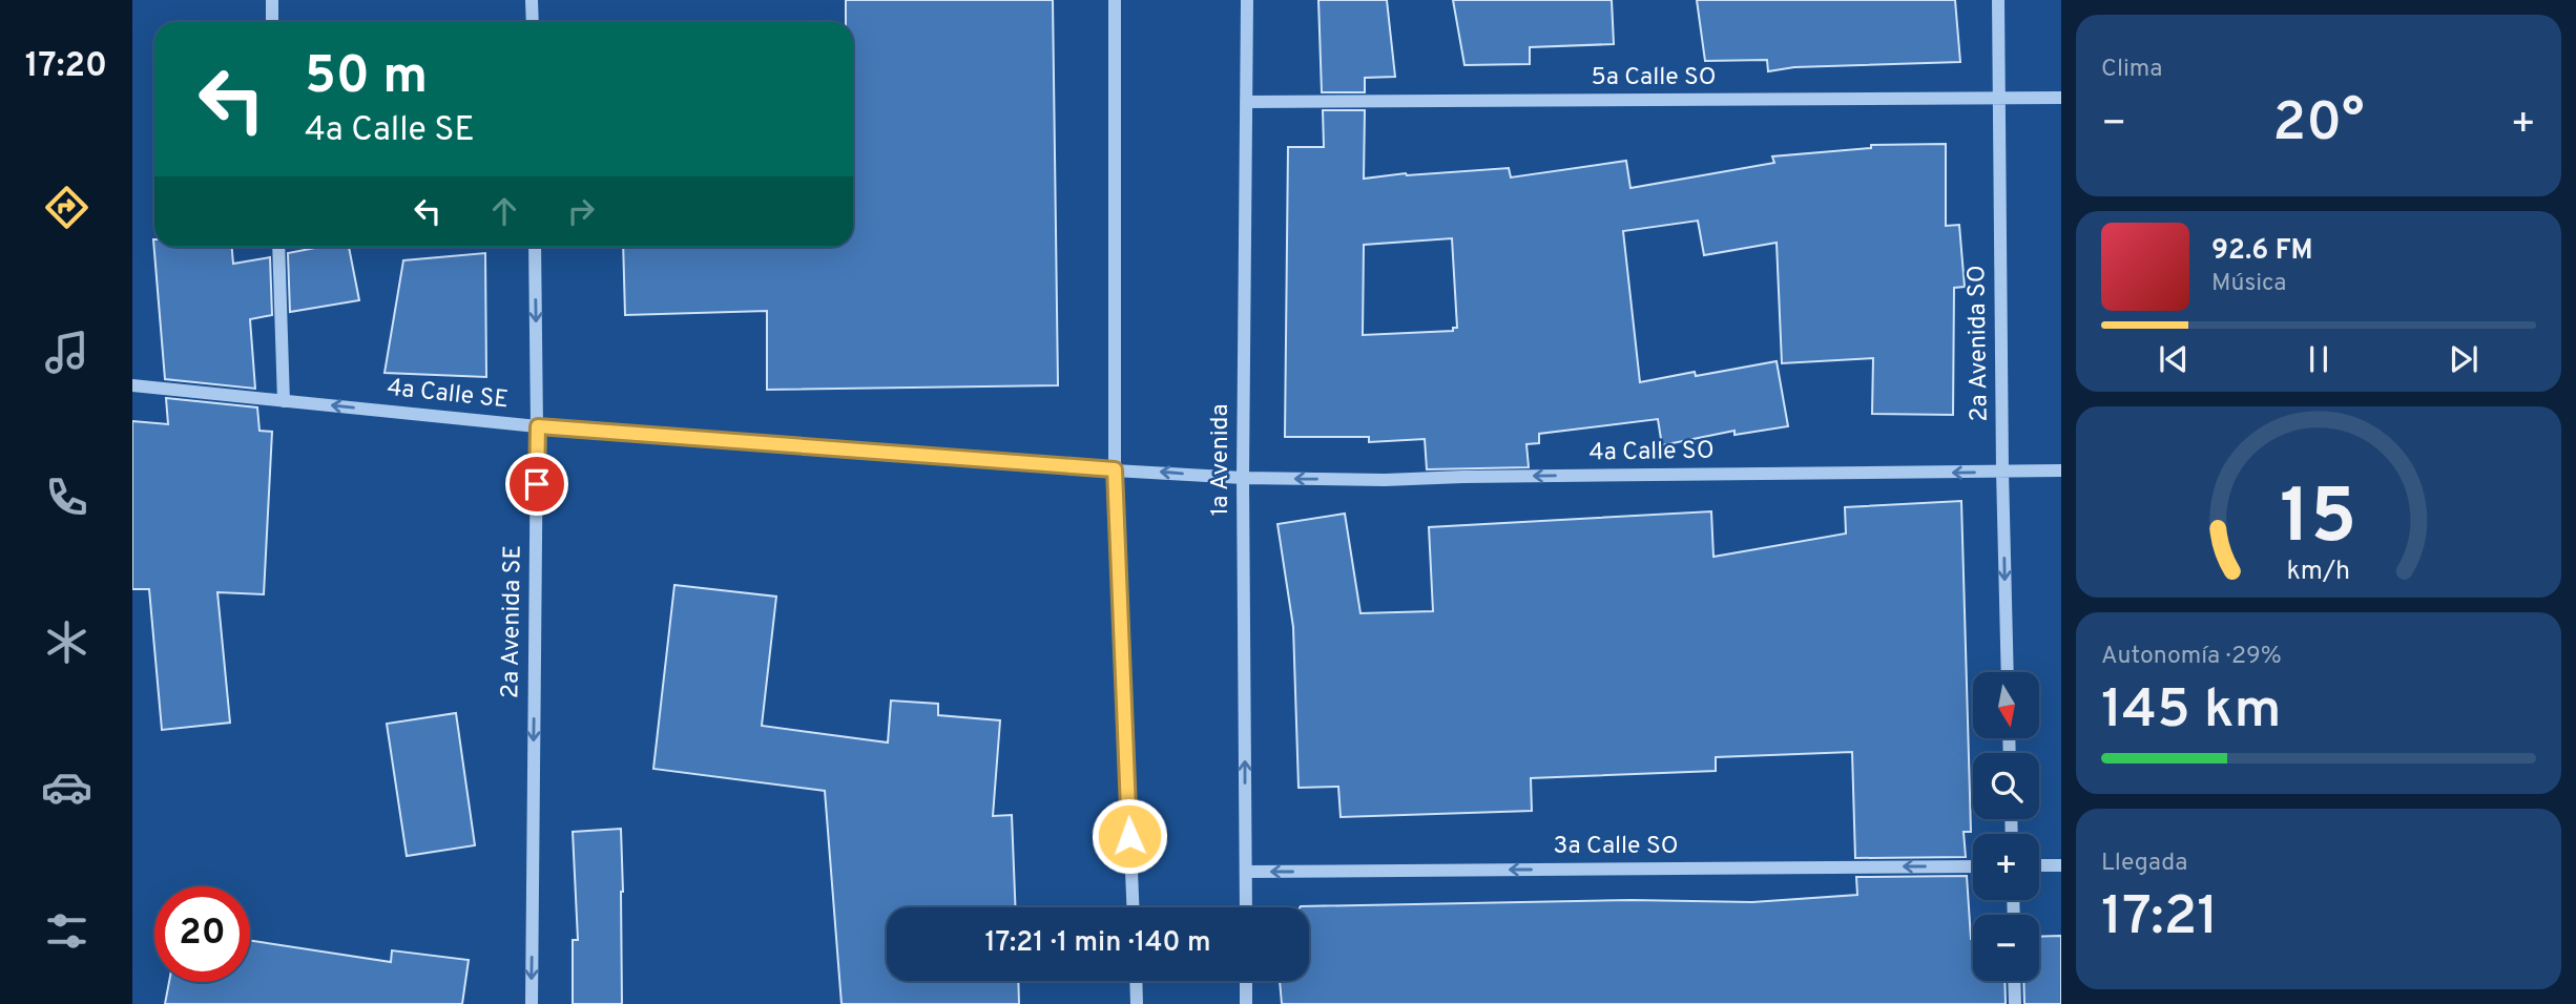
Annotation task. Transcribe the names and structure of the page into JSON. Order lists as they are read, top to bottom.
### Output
{
  "streets": {
    "street": [
      "5a Calle SO",
      "2a Avenida SO",
      "4a Calle SE",
      "4a Calle SO",
      "1a Avenida",
      "2a Avenida SE",
      "3a Calle SO"
    ]
  },
  "crossings": [
    ["5a Calle SO", "2a Avenida SO"],
    ["5a Calle SO", "1a Avenida"],
    ["2a Avenida SO", "4a Calle SO"],
    ["4a Calle SE", "4a Calle SO"],
    ["4a Calle SE", "1a Avenida"],
    ["4a Calle SE", "2a Avenida SE"],
    ["4a Calle SO", "1a Avenida"],
    ["1a Avenida", "3a Calle SO"]
  ],
  "one_way": [
    "4a Calle SO",
    "1a Avenida",
    "2a Avenida SE",
    "3a Calle SO"
  ],
  "north": "bottom",
  "page": {
    "tabs": "17:20",
    "tile": [
      "Clima",
      ["Autonomía · 29%", "145 km"],
      ["Llegada", "17:21"]
    ],
    "turn": ["50 m", "4a Calle SE"],
    "heat": ["−", "20°", "+"],
    "song": ["92.6 FM", "Música"],
    "map_buttons": ["+", "−"],
    "limit": "20",
    "trip": "17:21 · 1 min · 140 m",
    "gauge": ["15", "km/h"]
  }
}
